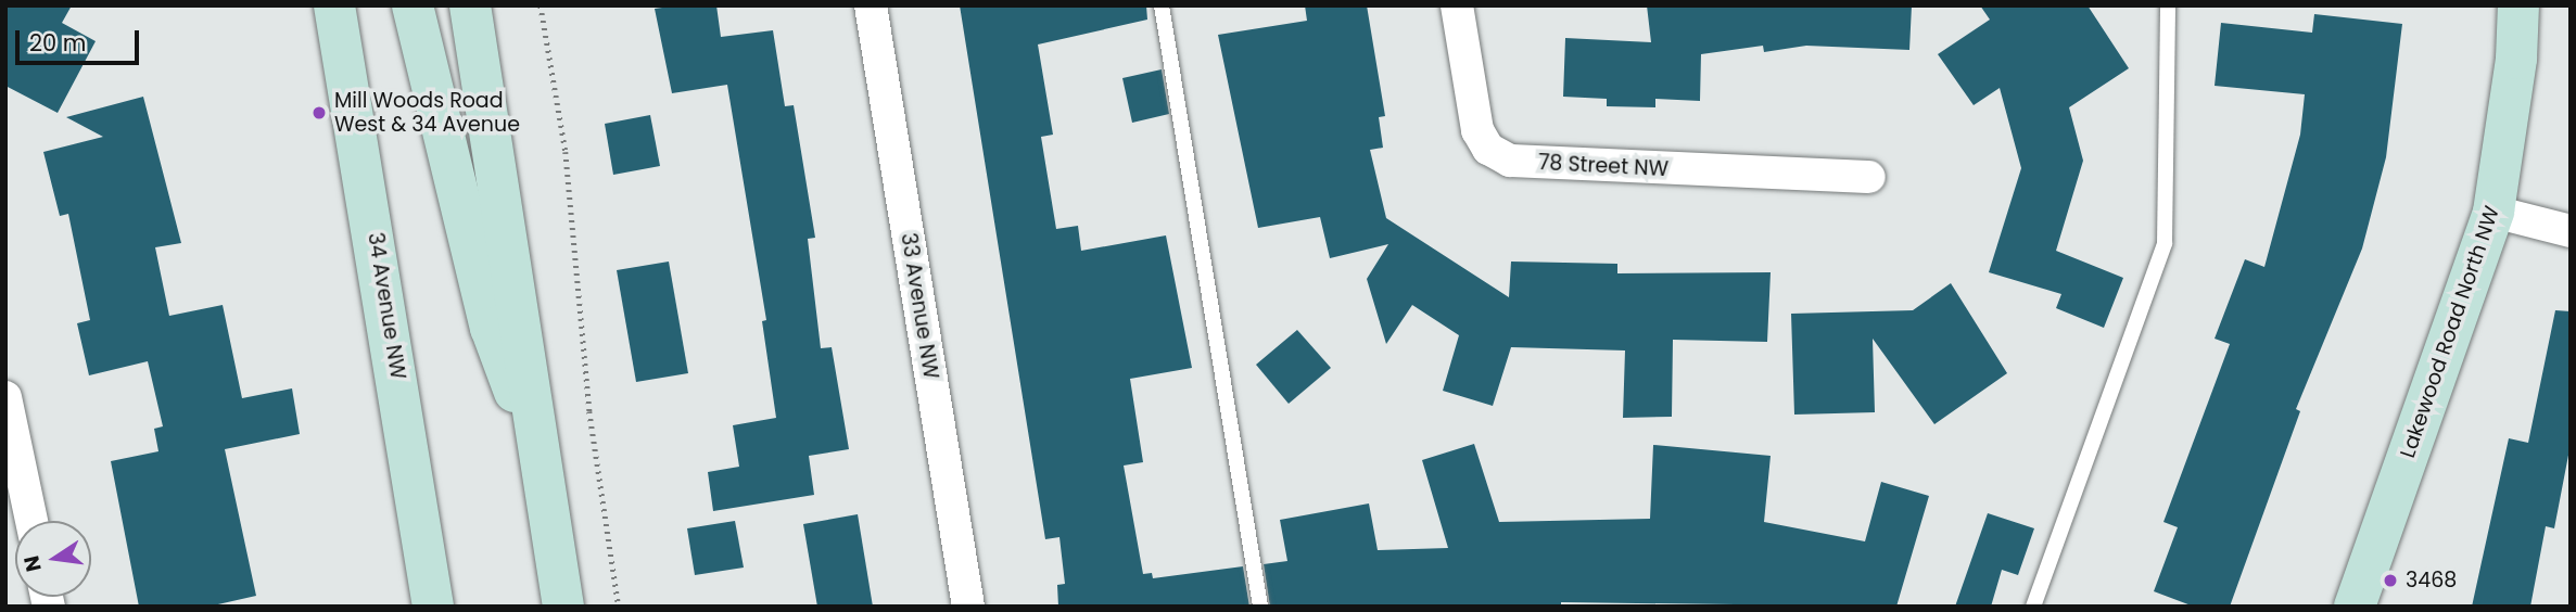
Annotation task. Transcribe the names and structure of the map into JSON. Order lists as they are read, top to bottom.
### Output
{
  "streets": {
    "main road": ["34 Avenue NW", "Lakewood Road North NW"],
    "street": ["78 Street NW", "33 Avenue NW"]
  },
  "places": ["Mill Woods Road West & 34 Avenue", "3468"],
  "scale_bar": "20 m",
  "north": "left"
}
